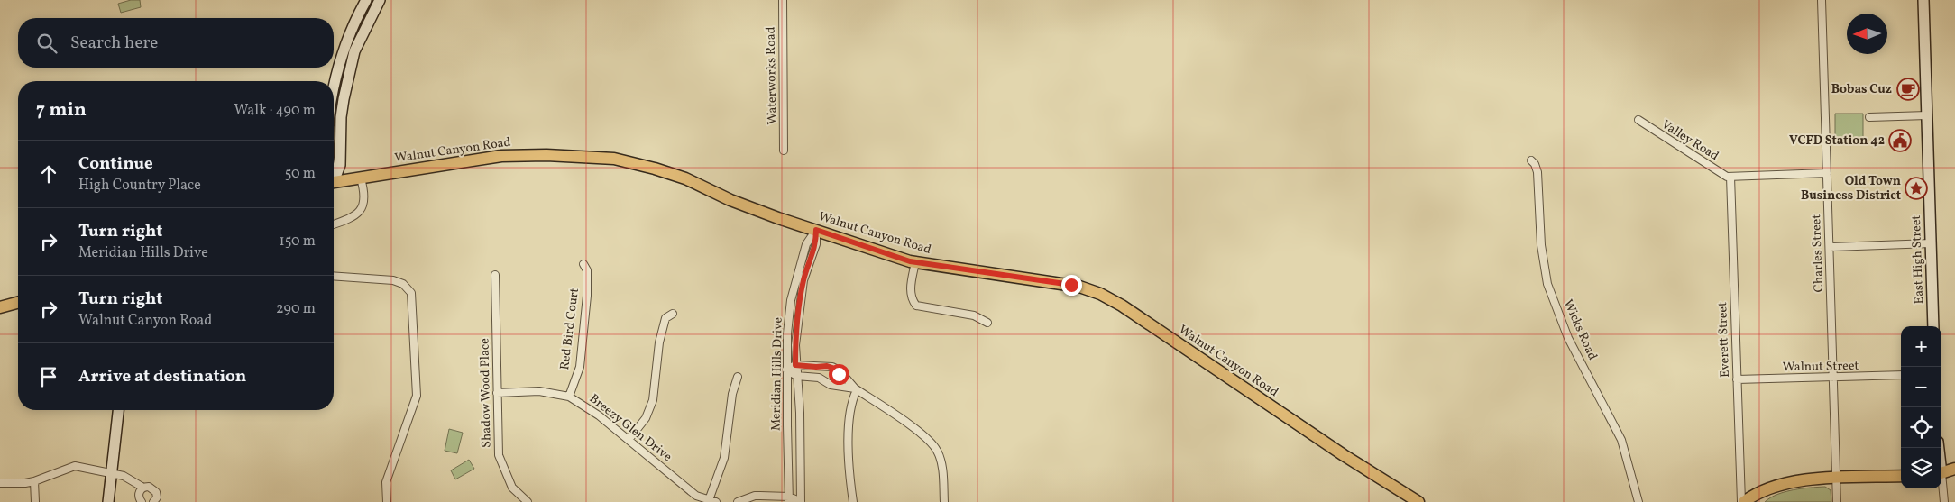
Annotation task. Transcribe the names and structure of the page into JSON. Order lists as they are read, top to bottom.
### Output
{
  "streets": {
    "main road": ["Walnut Canyon Road"],
    "street": [
      "Waterworks Road",
      "Valley Road",
      "Charles Street",
      "East High Street",
      "Red Bird Court",
      "Wicks Road",
      "Everett Street",
      "Walnut Street",
      "Meridian Hills Drive",
      "Shadow Wood Place",
      "Breezy Glen Drive"
    ]
  },
  "crossings": [
    ["Valley Road", "Everett Street"],
    ["Walnut Canyon Road", "Meridian Hills Drive"],
    ["Charles Street", "Walnut Street"],
    ["Red Bird Court", "Breezy Glen Drive"],
    ["Everett Street", "Walnut Street"],
    ["Shadow Wood Place", "Breezy Glen Drive"]
  ],
  "places": {
    "cafe": ["Bobas Cuz"],
    "public building": ["VCFD Station 42"],
    "place": ["Old Town Business District"]
  },
  "north": "left",
  "page": {
    "search": "Search here",
    "heading": ["7 min", "Walk · 490 m"],
    "list": [
      ["Continue", "High Country Place", "50 m"],
      ["Turn right", "Meridian Hills Drive", "150 m"],
      ["Turn right", "Walnut Canyon Road", "290 m"],
      "Arrive at destination"
    ],
    "map_buttons": ["+", "−"]
  }
}
